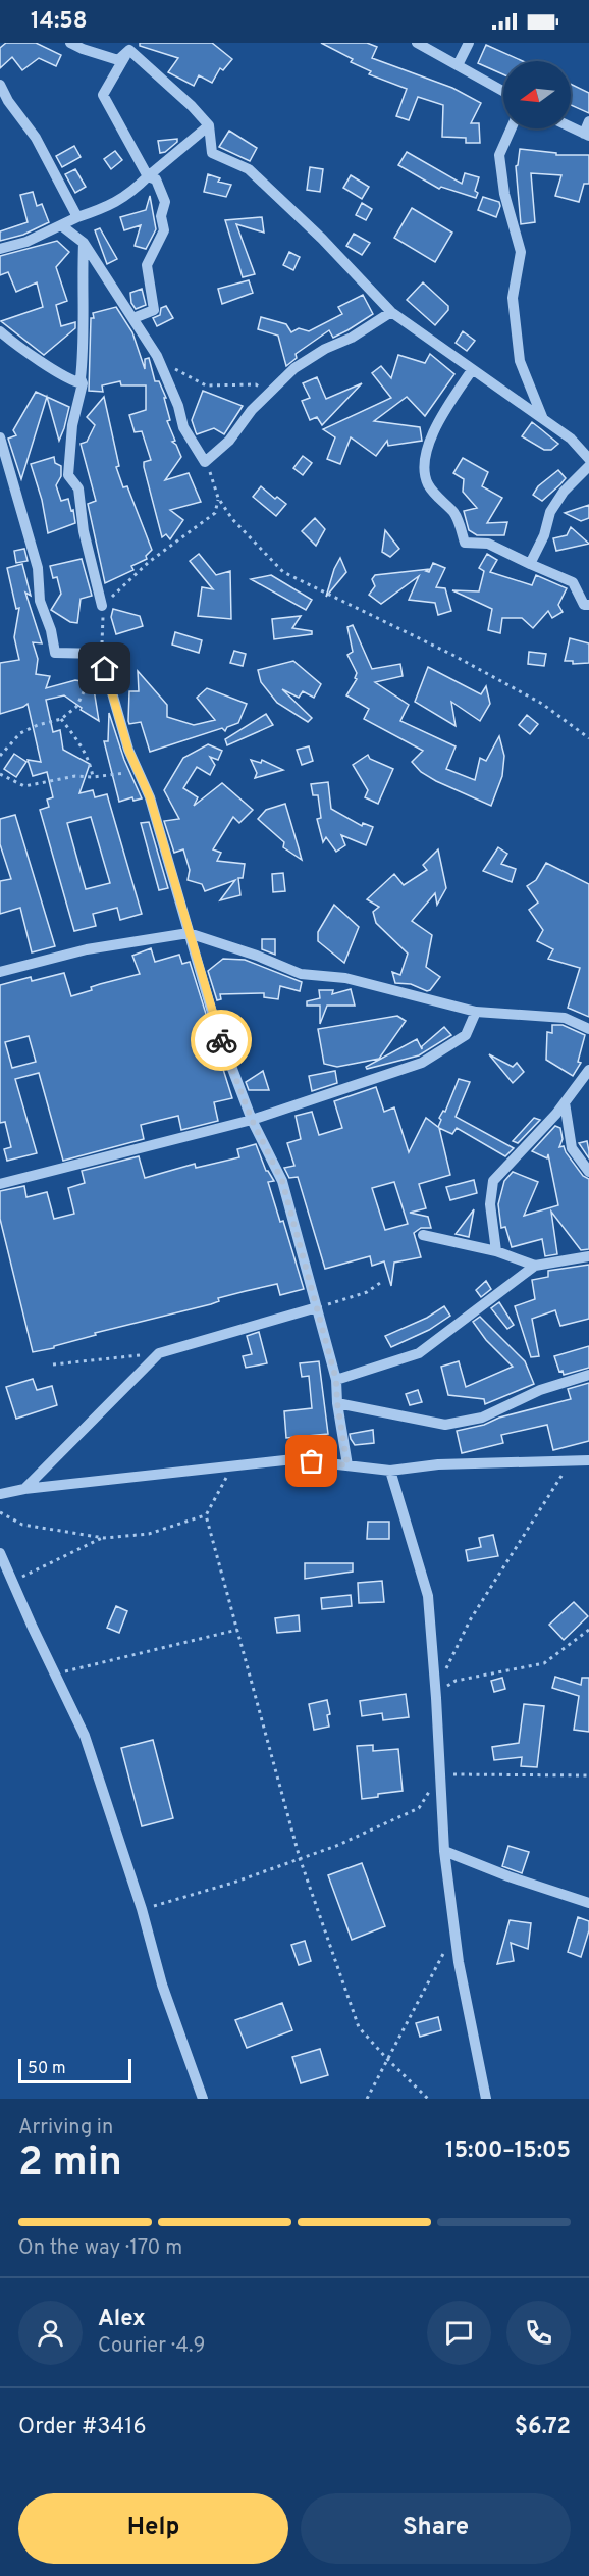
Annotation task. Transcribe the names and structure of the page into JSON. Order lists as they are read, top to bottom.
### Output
{
  "scale_bar": "50 m",
  "north": "left",
  "page": {
    "status": "14:58",
    "scale": "50 m",
    "heading": ["2 min", "Arriving in", "15:00–15:05"],
    "panel": [
      "Alex",
      "Courier · 4.9",
      "Order #3416",
      "$6.72"
    ],
    "bar": "On the way · 170 m",
    "buttons": ["Help", "Share"]
  }
}
